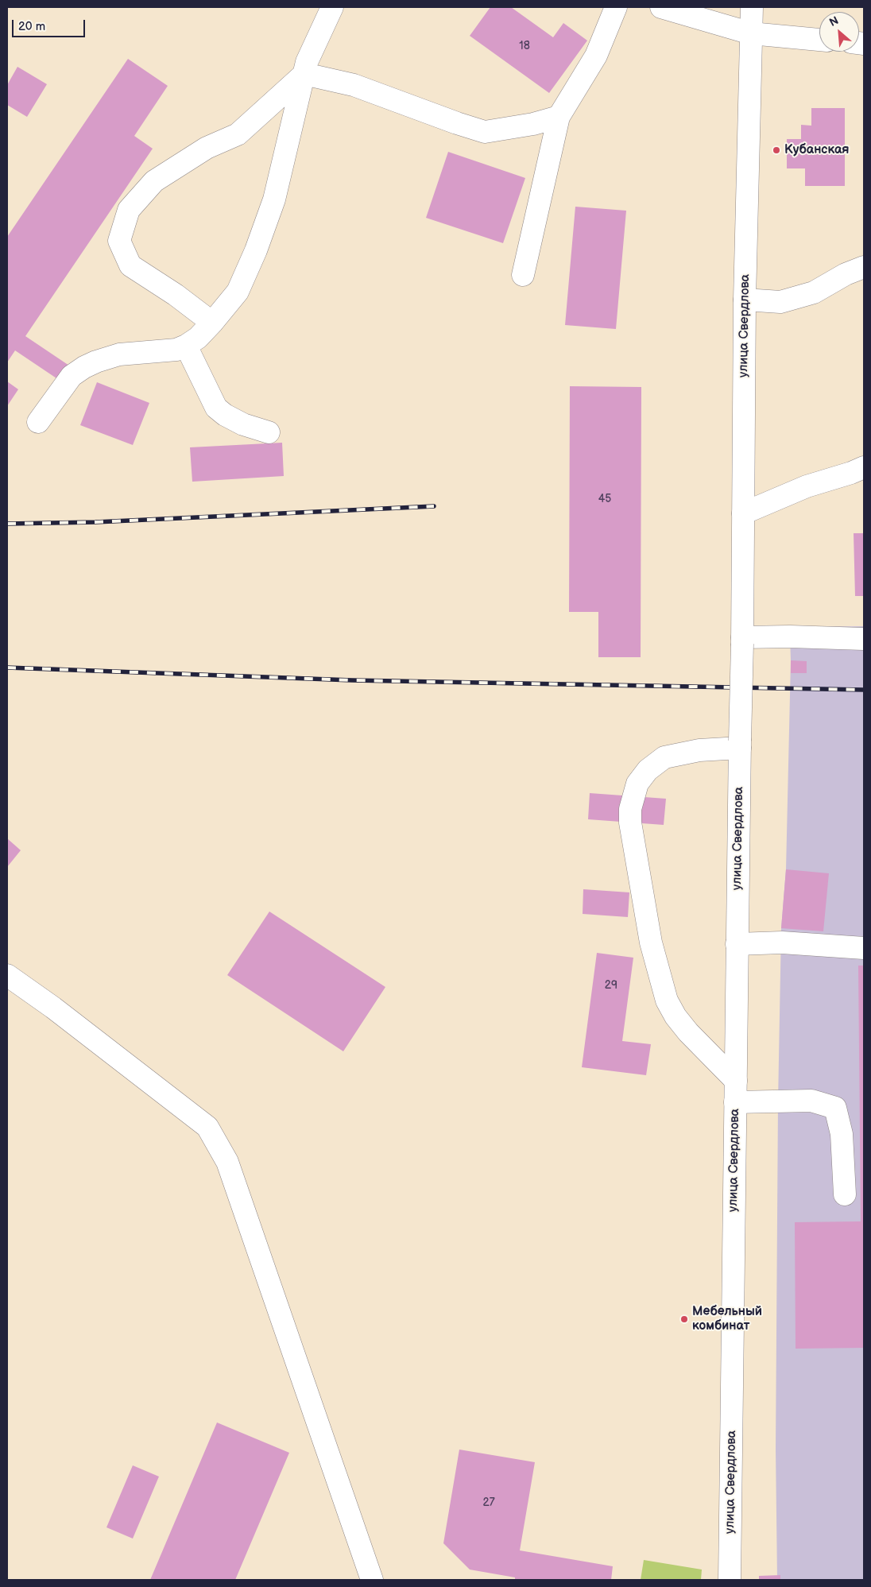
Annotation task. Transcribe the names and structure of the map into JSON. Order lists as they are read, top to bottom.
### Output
{
  "streets": {
    "main road": ["улица Свердлова"]
  },
  "places": ["Кубанская", "Мебельный комбинат"],
  "house_numbers": [
    "18",
    "45",
    "29",
    "27"
  ],
  "scale_bar": "20 m",
  "north": "top left"
}
